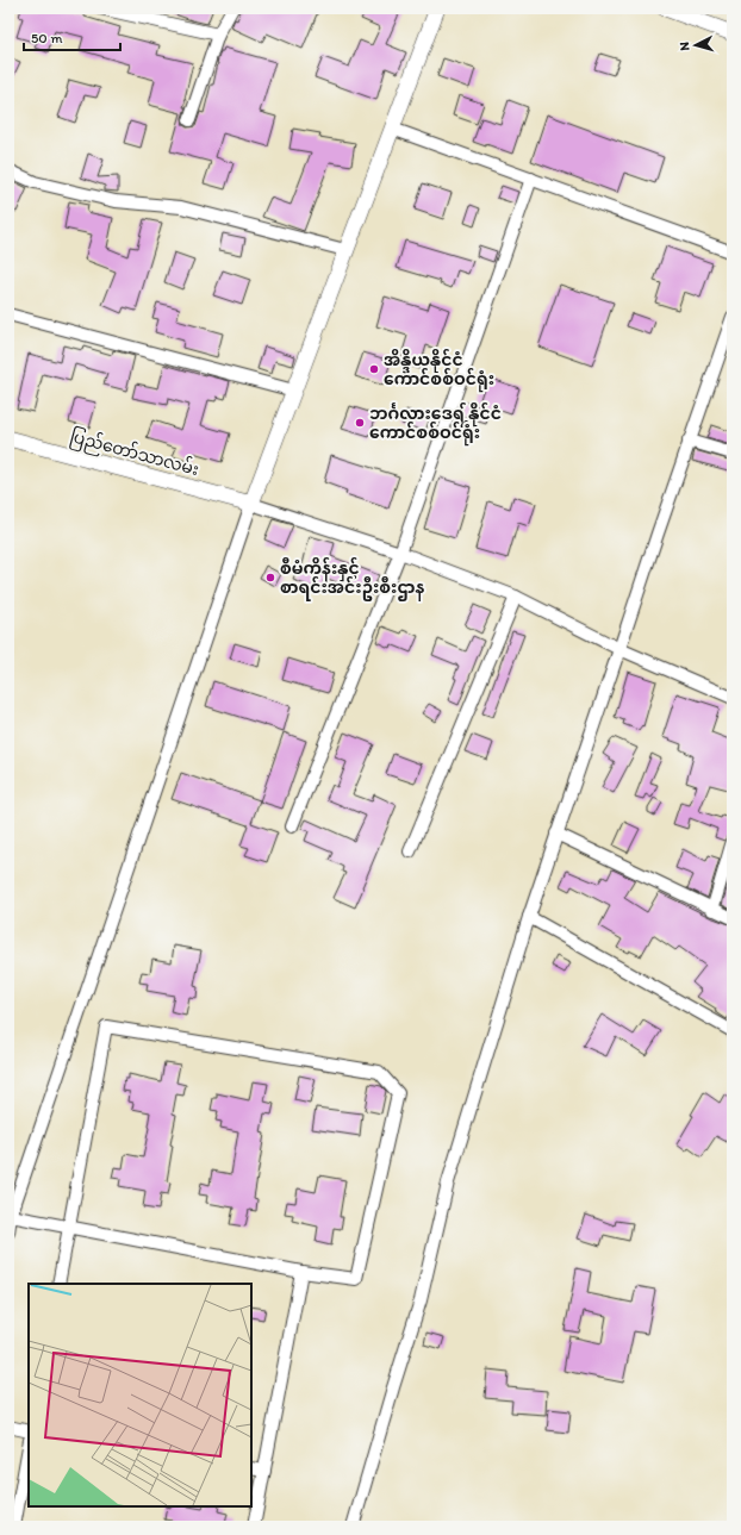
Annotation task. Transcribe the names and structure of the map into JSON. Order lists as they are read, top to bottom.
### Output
{
  "streets": {
    "street": ["ပြည်တော်သာလမ်း"]
  },
  "places": ["အိန္ဒိယနိုင်ငံ ကောင်စစ်ဝင်ရုံး", "ဘင်္ဂလားဒေရှ့်နိုင်ငံ ကောင်စစ်ဝင်ရုံး", "စီမံကိန်းနှင့် စာရင်းအင်းဦးစီးဌာန"],
  "scale_bar": "50 m",
  "north": "left"
}
